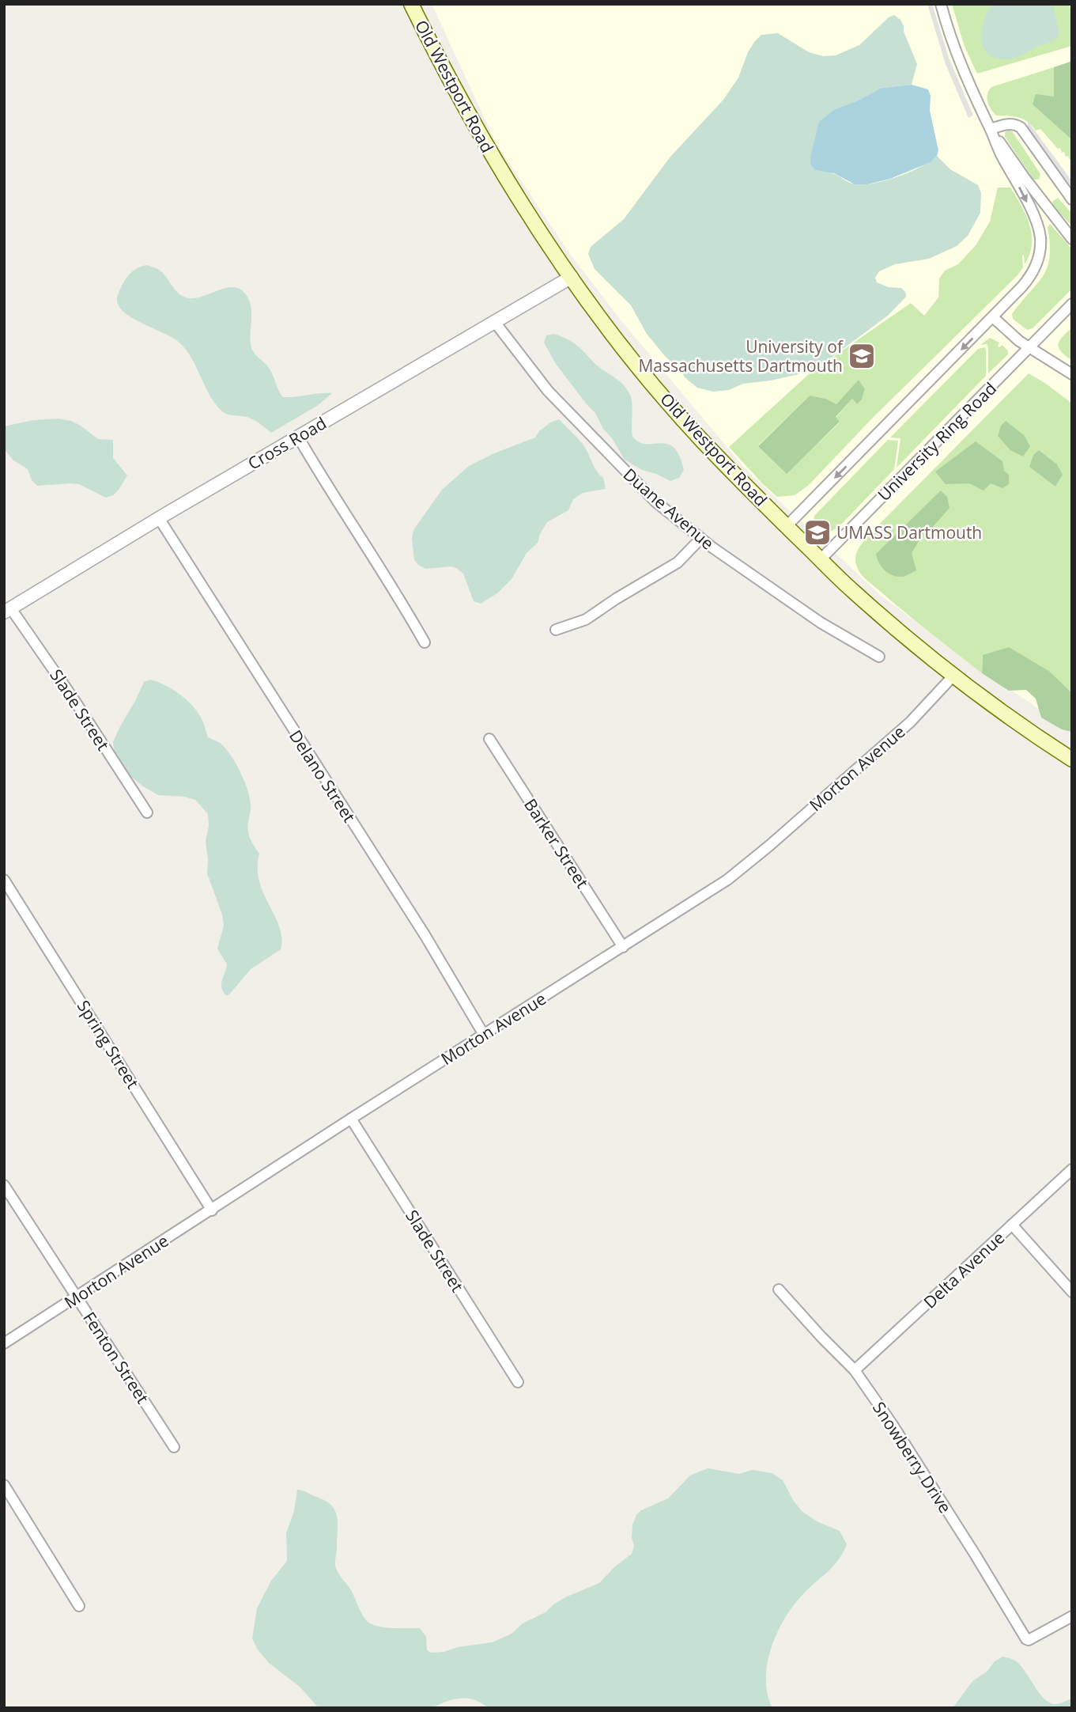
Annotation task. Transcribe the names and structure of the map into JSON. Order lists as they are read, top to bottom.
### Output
{
  "streets": {
    "main road": ["Old Westport Road"],
    "street": [
      "University Ring Road",
      "Cross Road",
      "Duane Avenue",
      "Slade Street",
      "Morton Avenue",
      "Delano Street",
      "Barker Street",
      "Spring Street",
      "Delta Avenue",
      "Fenton Street",
      "Snowberry Drive"
    ]
  },
  "crossings": [
    ["Old Westport Road", "University Ring Road"],
    ["Old Westport Road", "Cross Road"],
    ["Old Westport Road", "Morton Avenue"],
    ["Cross Road", "Duane Avenue"],
    ["Cross Road", "Slade Street"],
    ["Cross Road", "Delano Street"],
    ["Slade Street", "Morton Avenue"],
    ["Morton Avenue", "Delano Street"],
    ["Morton Avenue", "Barker Street"],
    ["Morton Avenue", "Spring Street"],
    ["Morton Avenue", "Fenton Street"],
    ["Delta Avenue", "Snowberry Drive"]
  ],
  "places": {
    "school or university": ["University of Massachusetts Dartmouth", "UMASS Dartmouth"]
  }
}
